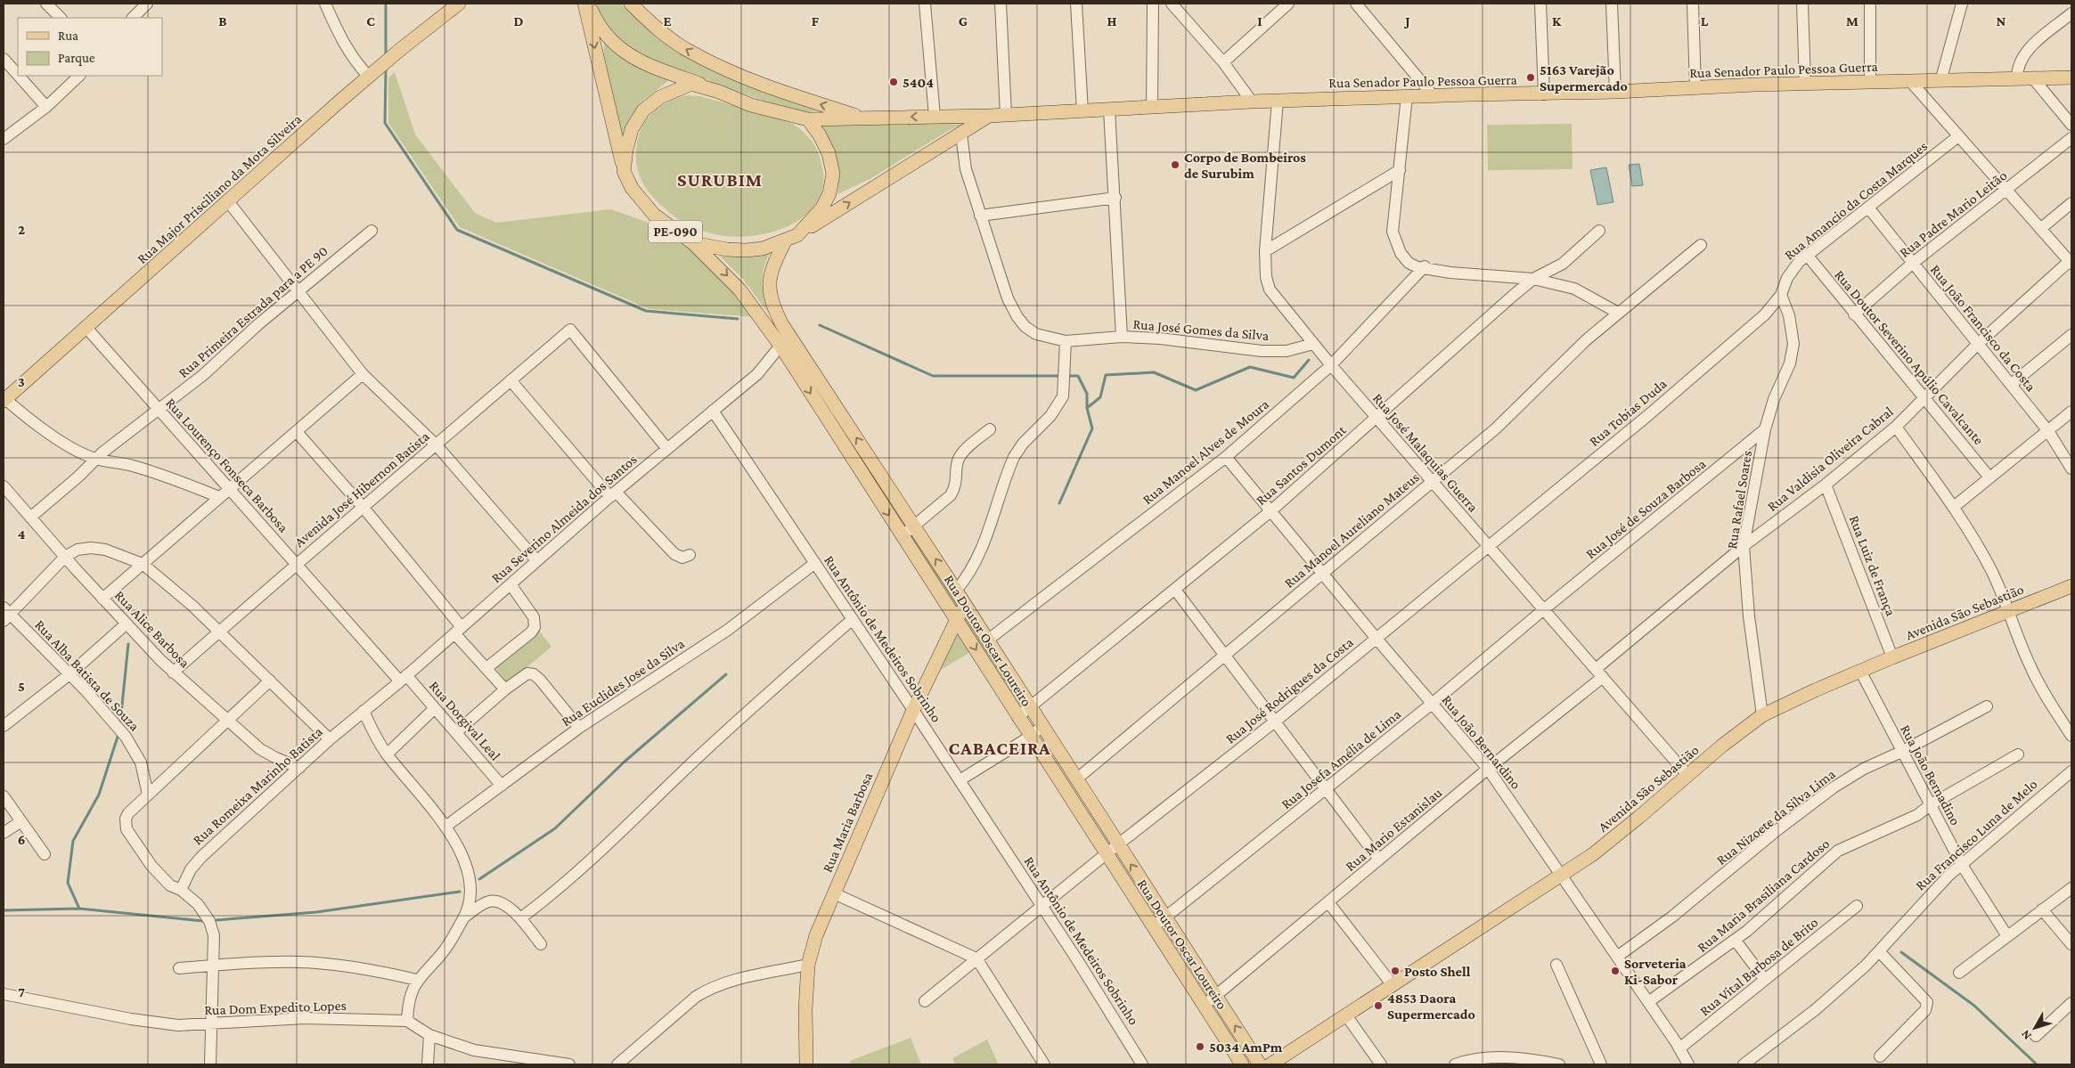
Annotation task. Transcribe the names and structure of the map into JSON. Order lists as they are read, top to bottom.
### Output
{
  "streets": {
    "main road": [
      "Rua Senador Paulo Pessoa Guerra",
      "Rua Major Prisciliano da Mota Silveira",
      "PE-090",
      "Avenida São Sebastião",
      "Rua Doutor Oscar Loureiro",
      "Rua Maria Barbosa"
    ],
    "street": [
      "Rua Amancio da Costa Marques",
      "Rua Padre Mario Leitão",
      "Rua Primeira Estrada para a PE 90",
      "Rua João Francisco da Costa",
      "Rua José Gomes da Silva",
      "Rua Doutor Severino Apúlio Cavalcante",
      "Rua Tobias Duda",
      "Rua Manoel Alves de Moura",
      "Rua José Malaquias Guerra",
      "Rua Valdisia Oliveira Cabral",
      "Rua Lourenço Fonseca Barbosa",
      "Rua Santos Dumont",
      "Avenida José Hibernon Batista",
      "Rua Rafael Soares",
      "Rua José de Souza Barbosa",
      "Rua Severino Almeida dos Santos",
      "Rua Manoel Aureliano Mateus",
      "Rua Luiz de França",
      "Rua Alice Barbosa",
      "Rua Antônio de Medeiros Sobrinho",
      "Rua Alba Batista de Souza",
      "Rua Euclides Jose da Silva",
      "Rua José Rodrigues da Costa",
      "Rua Dorgival Leal",
      "Rua João Bernardino",
      "Rua Josefa Amélia de Lima",
      "Rua João Bernadino",
      "Rua Romeixa Marinho Batista",
      "Rua Nizoete da Silva Lima",
      "Rua Mario Estanislau",
      "Rua Francisco Luna de Melo",
      "Rua Maria Brasiliana Cardoso",
      "Rua Vital Barbosa de Brito",
      "Rua Dom Expedito Lopes"
    ]
  },
  "crossings": [
    ["Rua Senador Paulo Pessoa Guerra", "PE-090"],
    ["Rua Senador Paulo Pessoa Guerra", "Rua José Malaquias Guerra"],
    ["Rua Major Prisciliano da Mota Silveira", "Rua Lourenço Fonseca Barbosa"],
    ["Rua Amancio da Costa Marques", "Rua João Francisco da Costa"],
    ["Rua Amancio da Costa Marques", "Rua Doutor Severino Apúlio Cavalcante"],
    ["Rua Amancio da Costa Marques", "Rua Tobias Duda"],
    ["Rua Amancio da Costa Marques", "Rua Rafael Soares"],
    ["Rua Padre Mario Leitão", "Rua João Francisco da Costa"],
    ["Rua Padre Mario Leitão", "Rua Doutor Severino Apúlio Cavalcante"],
    ["PE-090", "Rua José Gomes da Silva"],
    ["PE-090", "Rua Doutor Oscar Loureiro"],
    ["Rua Primeira Estrada para a PE 90", "Rua Lourenço Fonseca Barbosa"],
    ["Rua Primeira Estrada para a PE 90", "Rua Alice Barbosa"],
    ["Rua João Francisco da Costa", "Rua Valdisia Oliveira Cabral"],
    ["Rua José Gomes da Silva", "Rua José Malaquias Guerra"],
    ["Rua Doutor Severino Apúlio Cavalcante", "Rua Valdisia Oliveira Cabral"],
    ["Rua Tobias Duda", "Rua José Malaquias Guerra"],
    ["Rua Tobias Duda", "Rua Rafael Soares"],
    ["Rua Tobias Duda", "Rua José Rodrigues da Costa"],
    ["Rua Manoel Alves de Moura", "Rua José Malaquias Guerra"],
    ["Rua Manoel Alves de Moura", "Rua Doutor Oscar Loureiro"],
    ["Rua Manoel Alves de Moura", "Rua João Bernardino"],
    ["Rua José Malaquias Guerra", "Rua Valdisia Oliveira Cabral"],
    ["Rua José Malaquias Guerra", "Rua Santos Dumont"],
    ["Rua José Malaquias Guerra", "Rua José de Souza Barbosa"],
    ["Rua José Malaquias Guerra", "Rua Manoel Aureliano Mateus"],
    ["Rua José Malaquias Guerra", "Avenida São Sebastião"],
    ["Rua José Malaquias Guerra", "Rua José Rodrigues da Costa"],
    ["Rua José Malaquias Guerra", "Rua Josefa Amélia de Lima"],
    ["Rua José Malaquias Guerra", "Rua Mario Estanislau"],
    ["Rua Valdisia Oliveira Cabral", "Rua Rafael Soares"],
    ["Rua Valdisia Oliveira Cabral", "Rua Luiz de França"],
    ["Rua Valdisia Oliveira Cabral", "Rua Mario Estanislau"],
    ["Rua Lourenço Fonseca Barbosa", "Avenida José Hibernon Batista"],
    ["Rua Lourenço Fonseca Barbosa", "Rua Severino Almeida dos Santos"],
    ["Rua Lourenço Fonseca Barbosa", "Rua Dorgival Leal"],
    ["Rua Santos Dumont", "Rua Doutor Oscar Loureiro"],
    ["Rua Santos Dumont", "Rua João Bernardino"],
    ["Avenida José Hibernon Batista", "Rua Severino Almeida dos Santos"],
    ["Avenida José Hibernon Batista", "Rua Alice Barbosa"],
    ["Rua Rafael Soares", "Rua José de Souza Barbosa"],
    ["Rua Rafael Soares", "Avenida São Sebastião"],
    ["Rua José de Souza Barbosa", "Rua Josefa Amélia de Lima"],
    ["Rua Severino Almeida dos Santos", "Rua Antônio de Medeiros Sobrinho"],
    ["Rua Severino Almeida dos Santos", "Rua Doutor Oscar Loureiro"],
    ["Rua Severino Almeida dos Santos", "Rua Dorgival Leal"],
    ["Rua Severino Almeida dos Santos", "Rua Romeixa Marinho Batista"],
    ["Rua Manoel Aureliano Mateus", "Rua Doutor Oscar Loureiro"],
    ["Rua Manoel Aureliano Mateus", "Rua João Bernardino"],
    ["Rua Luiz de França", "Avenida São Sebastião"],
    ["Avenida São Sebastião", "Rua João Bernardino"],
    ["Avenida São Sebastião", "Rua João Bernadino"],
    ["Rua Alice Barbosa", "Rua Romeixa Marinho Batista"],
    ["Rua Antônio de Medeiros Sobrinho", "Rua Euclides Jose da Silva"],
    ["Rua Antônio de Medeiros Sobrinho", "Rua José Rodrigues da Costa"],
    ["Rua Antônio de Medeiros Sobrinho", "Rua Maria Barbosa"],
    ["Rua Doutor Oscar Loureiro", "Rua José Rodrigues da Costa"],
    ["Rua Doutor Oscar Loureiro", "Rua Josefa Amélia de Lima"],
    ["Rua Doutor Oscar Loureiro", "Rua Maria Barbosa"],
    ["Rua Doutor Oscar Loureiro", "Rua Mario Estanislau"],
    ["Rua Euclides Jose da Silva", "Rua Dorgival Leal"],
    ["Rua José Rodrigues da Costa", "Rua João Bernardino"],
    ["Rua João Bernardino", "Rua Josefa Amélia de Lima"],
    ["Rua João Bernardino", "Rua Nizoete da Silva Lima"],
    ["Rua João Bernardino", "Rua Mario Estanislau"],
    ["Rua João Bernardino", "Rua Maria Brasiliana Cardoso"],
    ["Rua João Bernardino", "Rua Vital Barbosa de Brito"],
    ["Rua João Bernadino", "Rua Nizoete da Silva Lima"],
    ["Rua João Bernadino", "Rua Francisco Luna de Melo"],
    ["Rua João Bernadino", "Rua Maria Brasiliana Cardoso"]
  ],
  "districts": ["SURUBIM", "CABACEIRA"],
  "places": [
    "5163 Varejão Supermercado",
    "5404",
    "Corpo de Bombeiros de Surubim",
    "Posto Shell",
    "Sorveteria Ki-Sabor",
    "4853 Daora Supermercado",
    "5034 AmPm"
  ],
  "legend": ["Rua", "Parque"],
  "north": "bottom left",
  "grid": {
    "columns": [
      "B",
      "C",
      "D",
      "E",
      "F",
      "G",
      "H",
      "I",
      "J",
      "K",
      "L",
      "M",
      "N"
    ],
    "rows": [
      "2",
      "3",
      "4",
      "5",
      "6",
      "7"
    ]
  }
}
